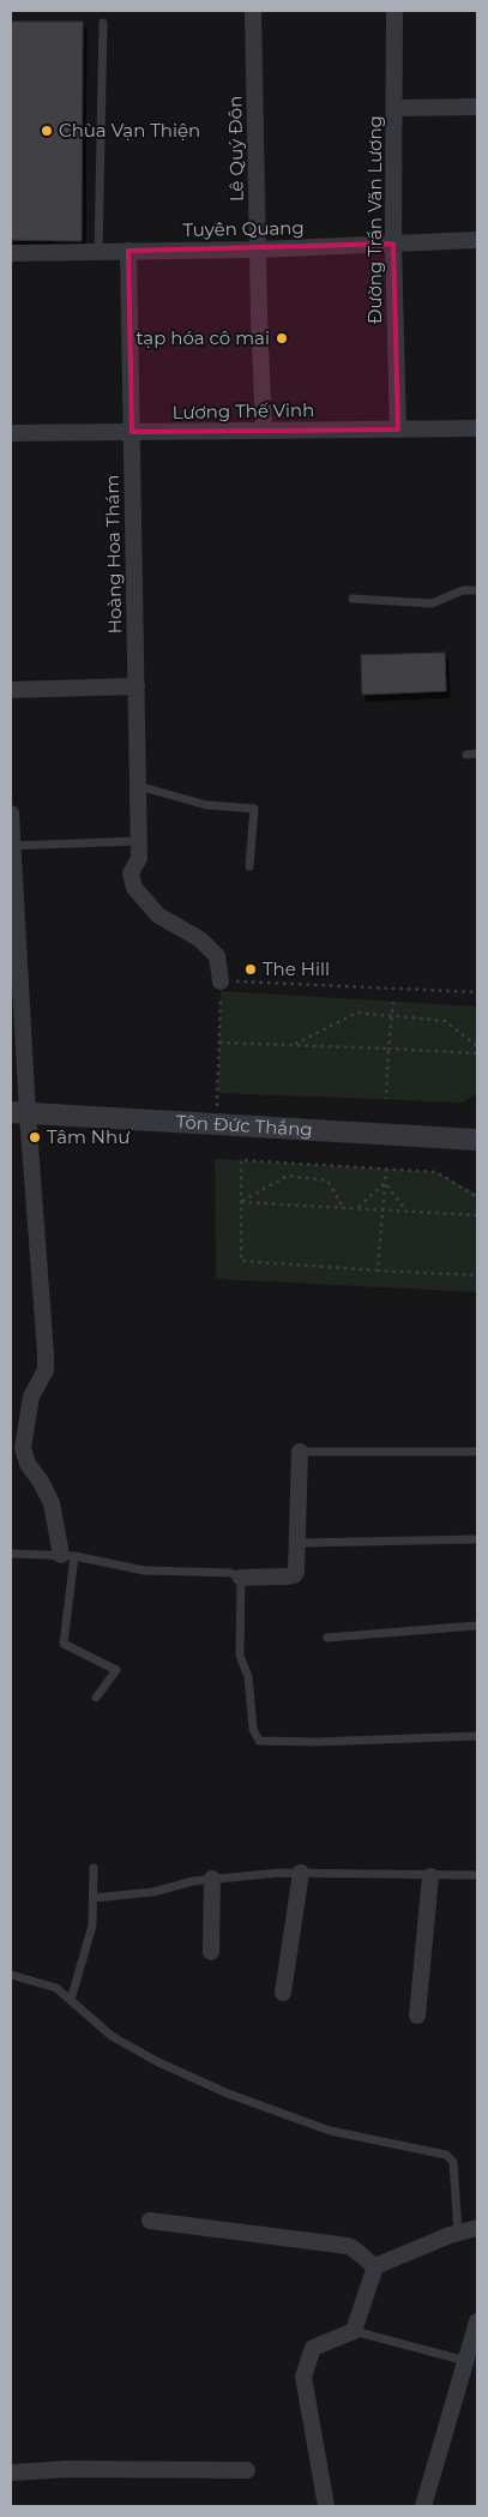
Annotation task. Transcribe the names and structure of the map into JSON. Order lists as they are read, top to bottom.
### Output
{
  "streets": {
    "street": [
      "Lê Quý Đôn",
      "Đường Trần Văn Lương",
      "Tuyên Quang",
      "Lương Thế Vinh",
      "Hoàng Hoa Thám",
      "Tôn Đức Thắng"
    ]
  },
  "crossings": [
    ["Lê Quý Đôn", "Tuyên Quang"],
    ["Lê Quý Đôn", "Lương Thế Vinh"],
    ["Đường Trần Văn Lương", "Tuyên Quang"],
    ["Đường Trần Văn Lương", "Lương Thế Vinh"],
    ["Tuyên Quang", "Hoàng Hoa Thám"],
    ["Lương Thế Vinh", "Hoàng Hoa Thám"]
  ],
  "places": [
    "Chùa Vạn Thiện",
    "tạp hóa cô mai",
    "The Hill",
    "Tâm Như"
  ]
}
